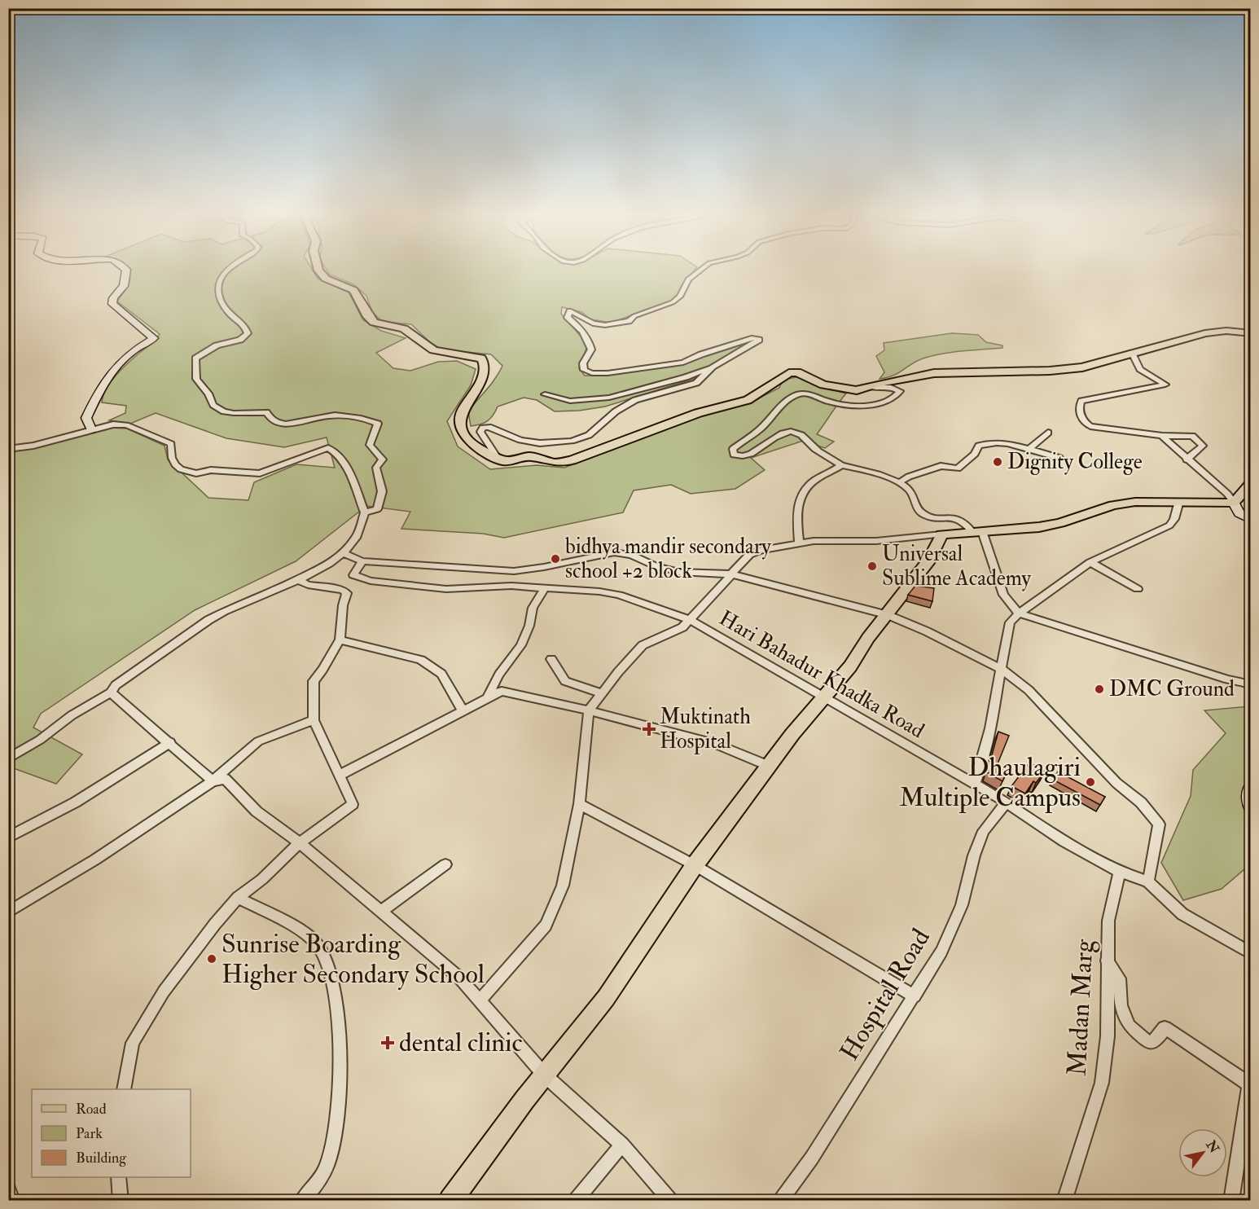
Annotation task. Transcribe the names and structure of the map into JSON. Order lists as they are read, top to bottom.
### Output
{
  "streets": {
    "street": ["Hari Bahadur Khadka Road", "Hospital Road", "Madan Marg"]
  },
  "crossings": [
    ["Hari Bahadur Khadka Road", "Hospital Road"],
    ["Hari Bahadur Khadka Road", "Madan Marg"]
  ],
  "places": {
    "other": [
      "Dignity College",
      "bidhya mandir secondary school +2 block",
      "Universal Sublime Academy",
      "DMC Ground",
      "Dhaulagiri Multiple Campus",
      "Sunrise Boarding Higher Secondary School"
    ],
    "health": ["Muktinath Hospital", "dental clinic"]
  },
  "legend": ["Road", "Park", "Building"],
  "north": "top right"
}
